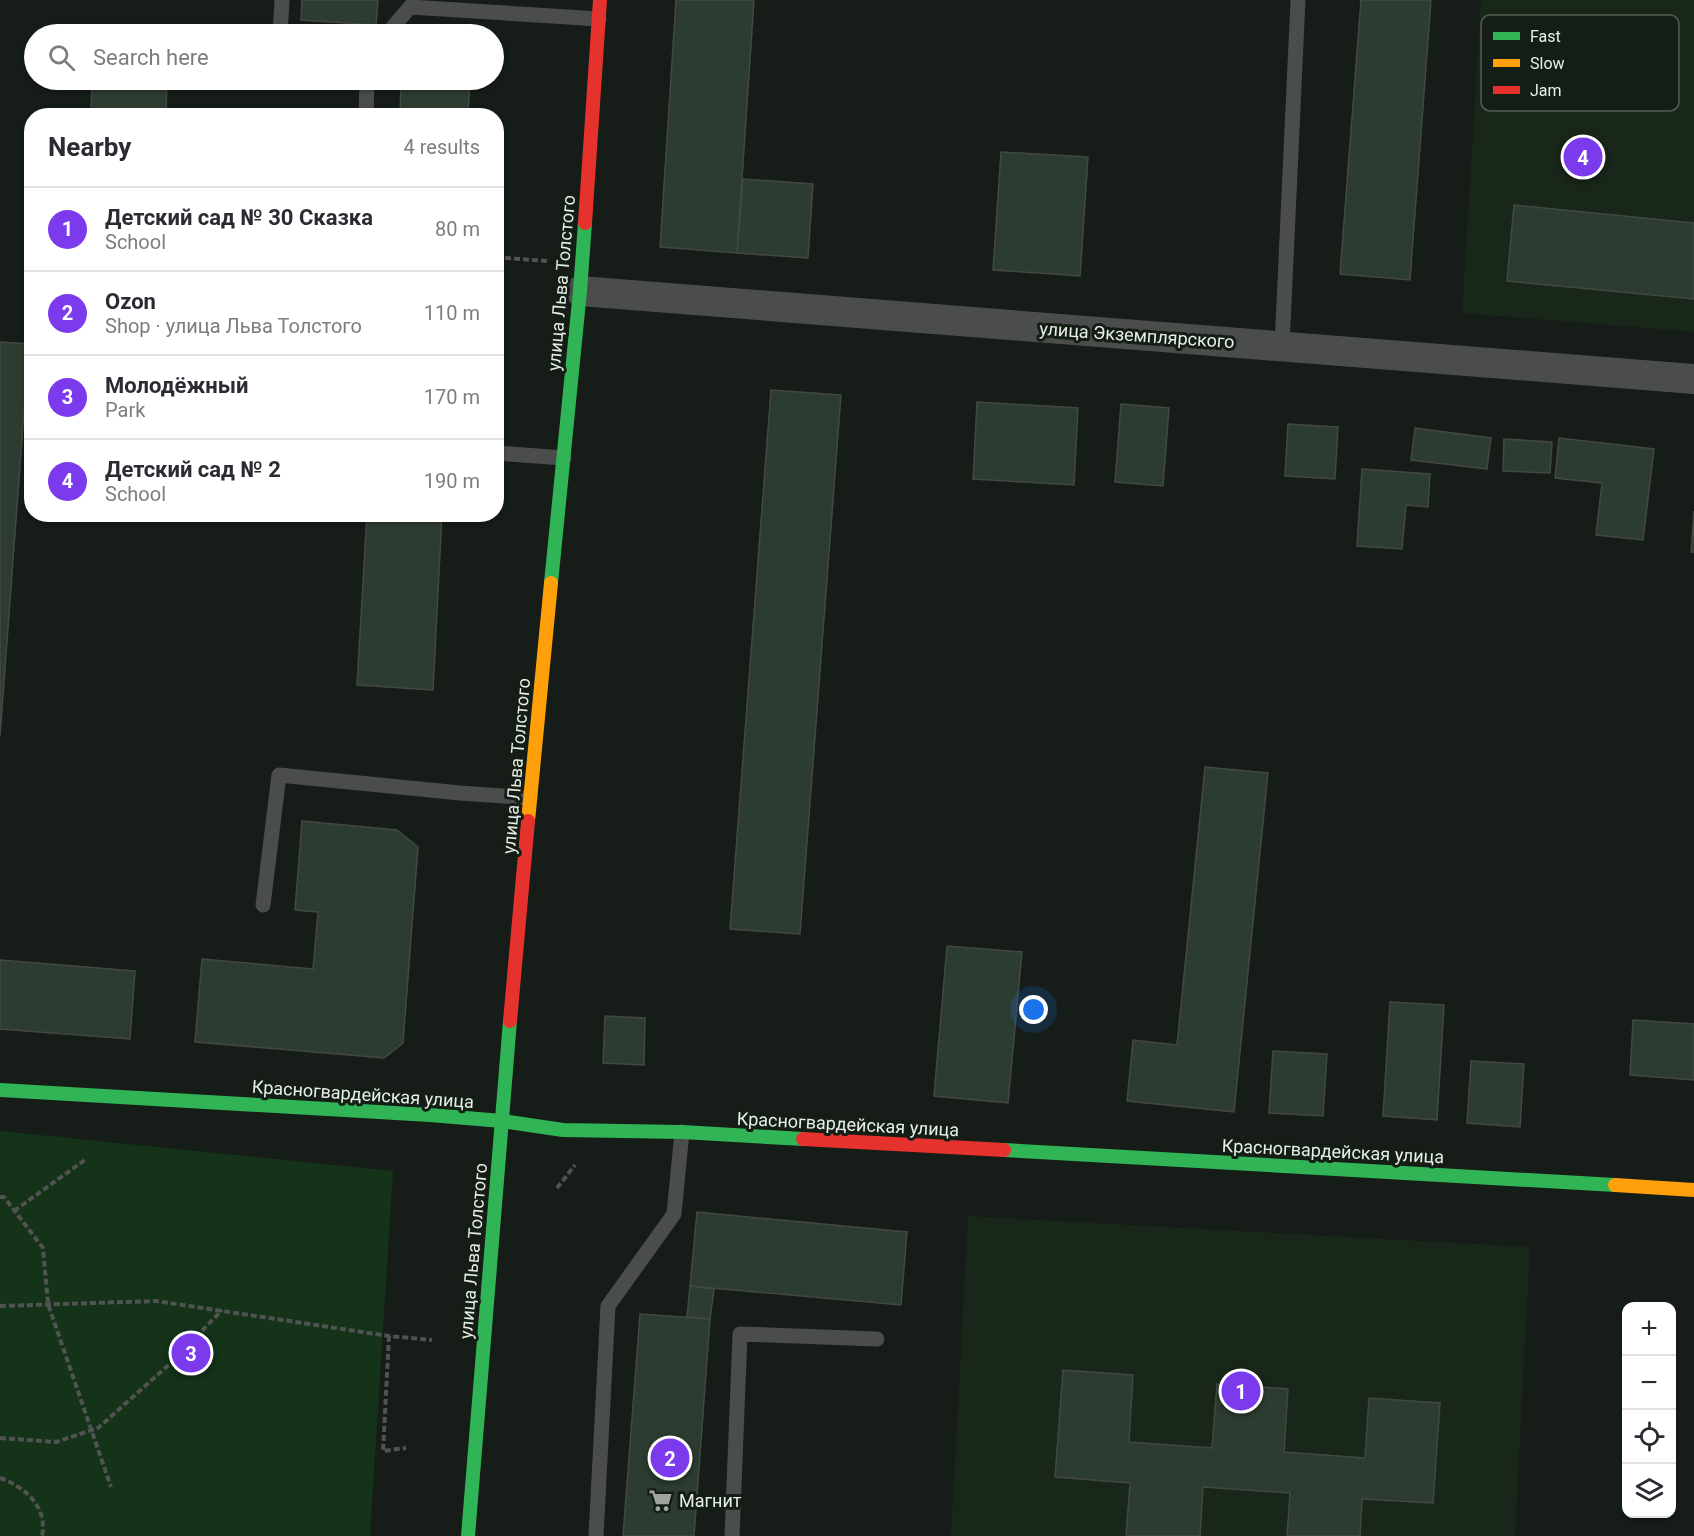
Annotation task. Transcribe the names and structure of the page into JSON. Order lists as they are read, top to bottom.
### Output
{
  "streets": {
    "street": ["улица Льва Толстого", "улица Экземплярского", "Красногвардейская улица"]
  },
  "crossings": [
    ["улица Льва Толстого", "улица Экземплярского"],
    ["улица Льва Толстого", "Красногвардейская улица"]
  ],
  "places": {
    "supermarket": ["Магнит"]
  },
  "legend": ["Fast", "Slow", "Jam"],
  "page": {
    "search": "Search here",
    "heading": ["Nearby", "4 results"],
    "pins": [
      "4",
      "3",
      "1",
      "2"
    ],
    "list": [
      {
        "mark": "1",
        "name": "Детский сад № 30 Сказка",
        "note": "School",
        "value": "80 m"
      },
      {
        "mark": "2",
        "name": "Ozon",
        "note": "Shop · улица Льва Толстого",
        "value": "110 m"
      },
      {
        "mark": "3",
        "name": "Молодёжный",
        "note": "Park",
        "value": "170 m"
      },
      {
        "mark": "4",
        "name": "Детский сад № 2",
        "note": "School",
        "value": "190 m"
      }
    ],
    "map_buttons": ["+", "−"]
  }
}
